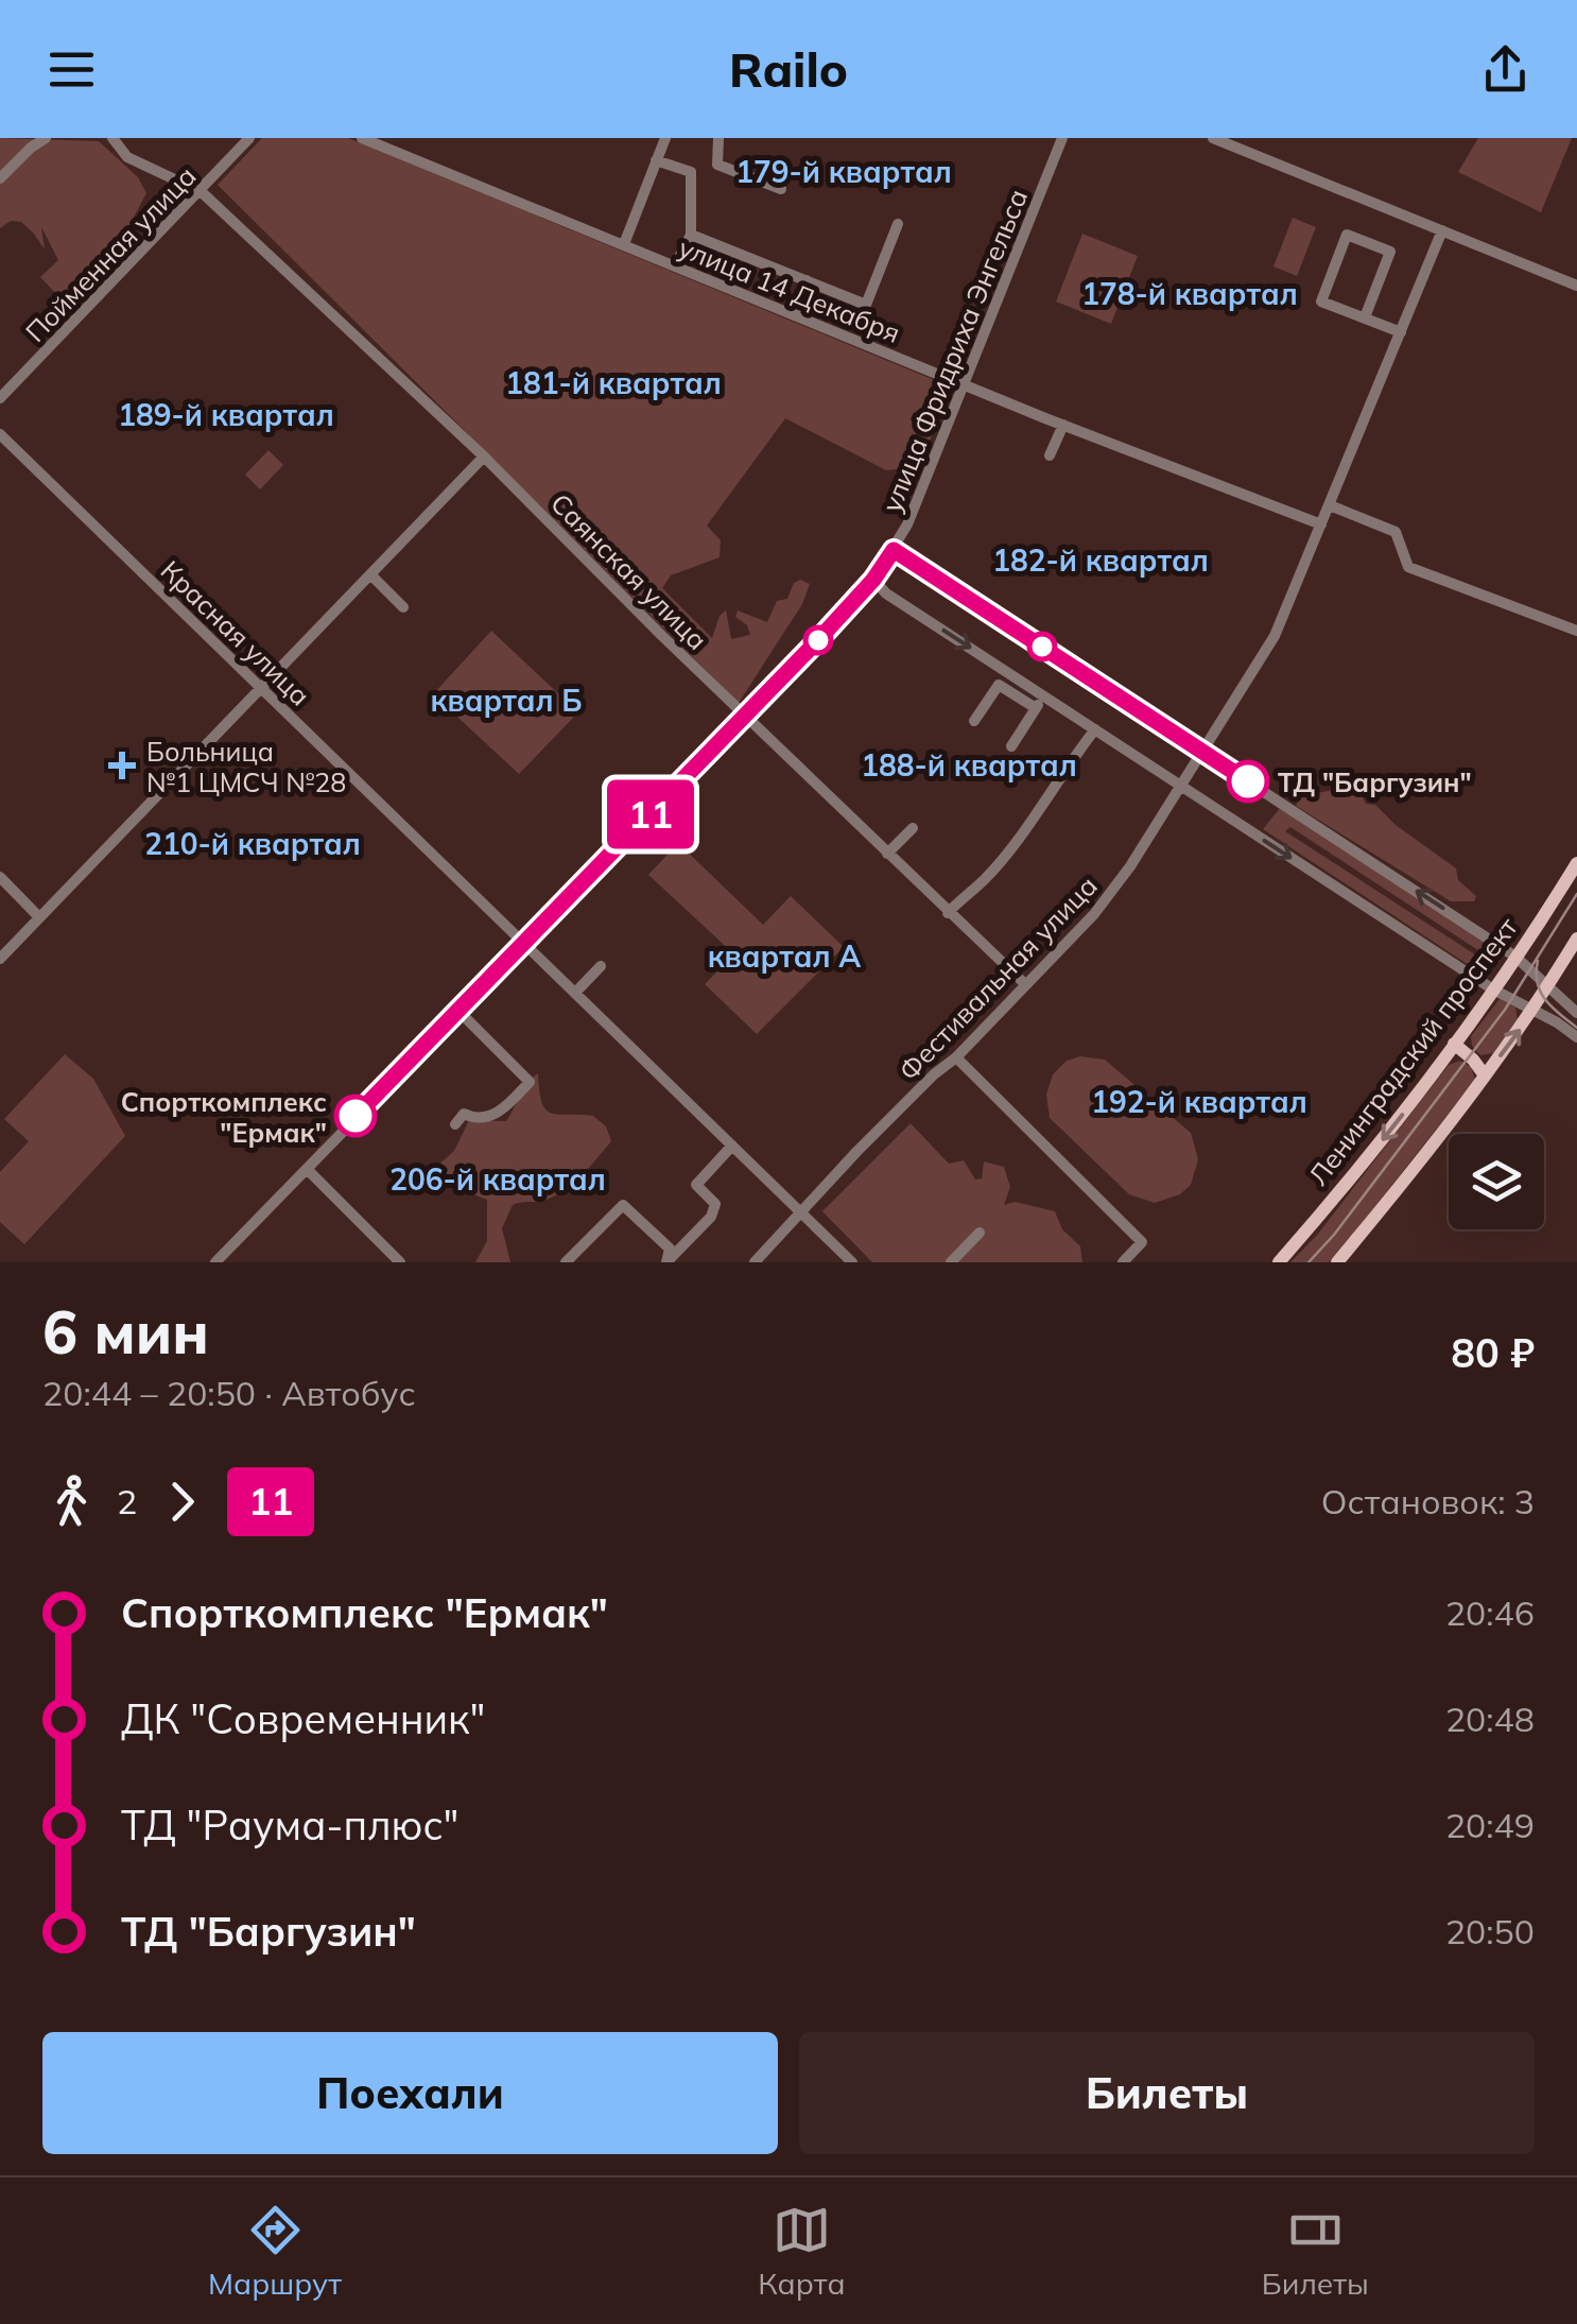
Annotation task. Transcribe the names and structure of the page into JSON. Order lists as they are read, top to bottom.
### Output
{
  "streets": {
    "main road": ["Ленинградский проспект"],
    "street": [
      "Пойменная улица",
      "улица 14 Декабря",
      "улица Фридриха Энгельса",
      "Саянская улица",
      "Красная улица",
      "Фестивальная улица"
    ]
  },
  "crossings": [
    ["Пойменная улица", "Саянская улица"],
    ["улица 14 Декабря", "улица Фридриха Энгельса"],
    ["улица 14 Декабря", "Фестивальная улица"],
    ["улица Фридриха Энгельса", "Саянская улица"],
    ["улица Фридриха Энгельса", "Красная улица"],
    ["Саянская улица", "Фестивальная улица"],
    ["Красная улица", "Фестивальная улица"]
  ],
  "districts": [
    "179-й квартал",
    "178-й квартал",
    "181-й квартал",
    "189-й квартал",
    "182-й квартал",
    "квартал Б",
    "188-й квартал",
    "210-й квартал",
    "квартал А",
    "192-й квартал",
    "206-й квартал"
  ],
  "places": {
    "health": ["Больница №1 ЦМСЧ №28"],
    "other": ["ТД \"Баргузин\"", "Спорткомплекс \"Ермак\""]
  },
  "lines": ["bus line 11"],
  "page": {
    "header": "Railo",
    "on_map": "11",
    "heading": ["6 мин", "20:44 – 20:50 · Автобус", "80 ₽"],
    "legs": ["2", "11", "Остановок: 3"],
    "list": [
      {
        "name": "Спорткомплекс \"Ермак\"",
        "value": "20:46"
      },
      {
        "name": "ДК \"Современник\"",
        "value": "20:48"
      },
      {
        "name": "ТД \"Раума-плюс\"",
        "value": "20:49"
      },
      {
        "name": "ТД \"Баргузин\"",
        "value": "20:50"
      }
    ],
    "buttons": ["Поехали", "Билеты"],
    "tabs": ["Маршрут", "Карта", "Билеты"]
  }
}
